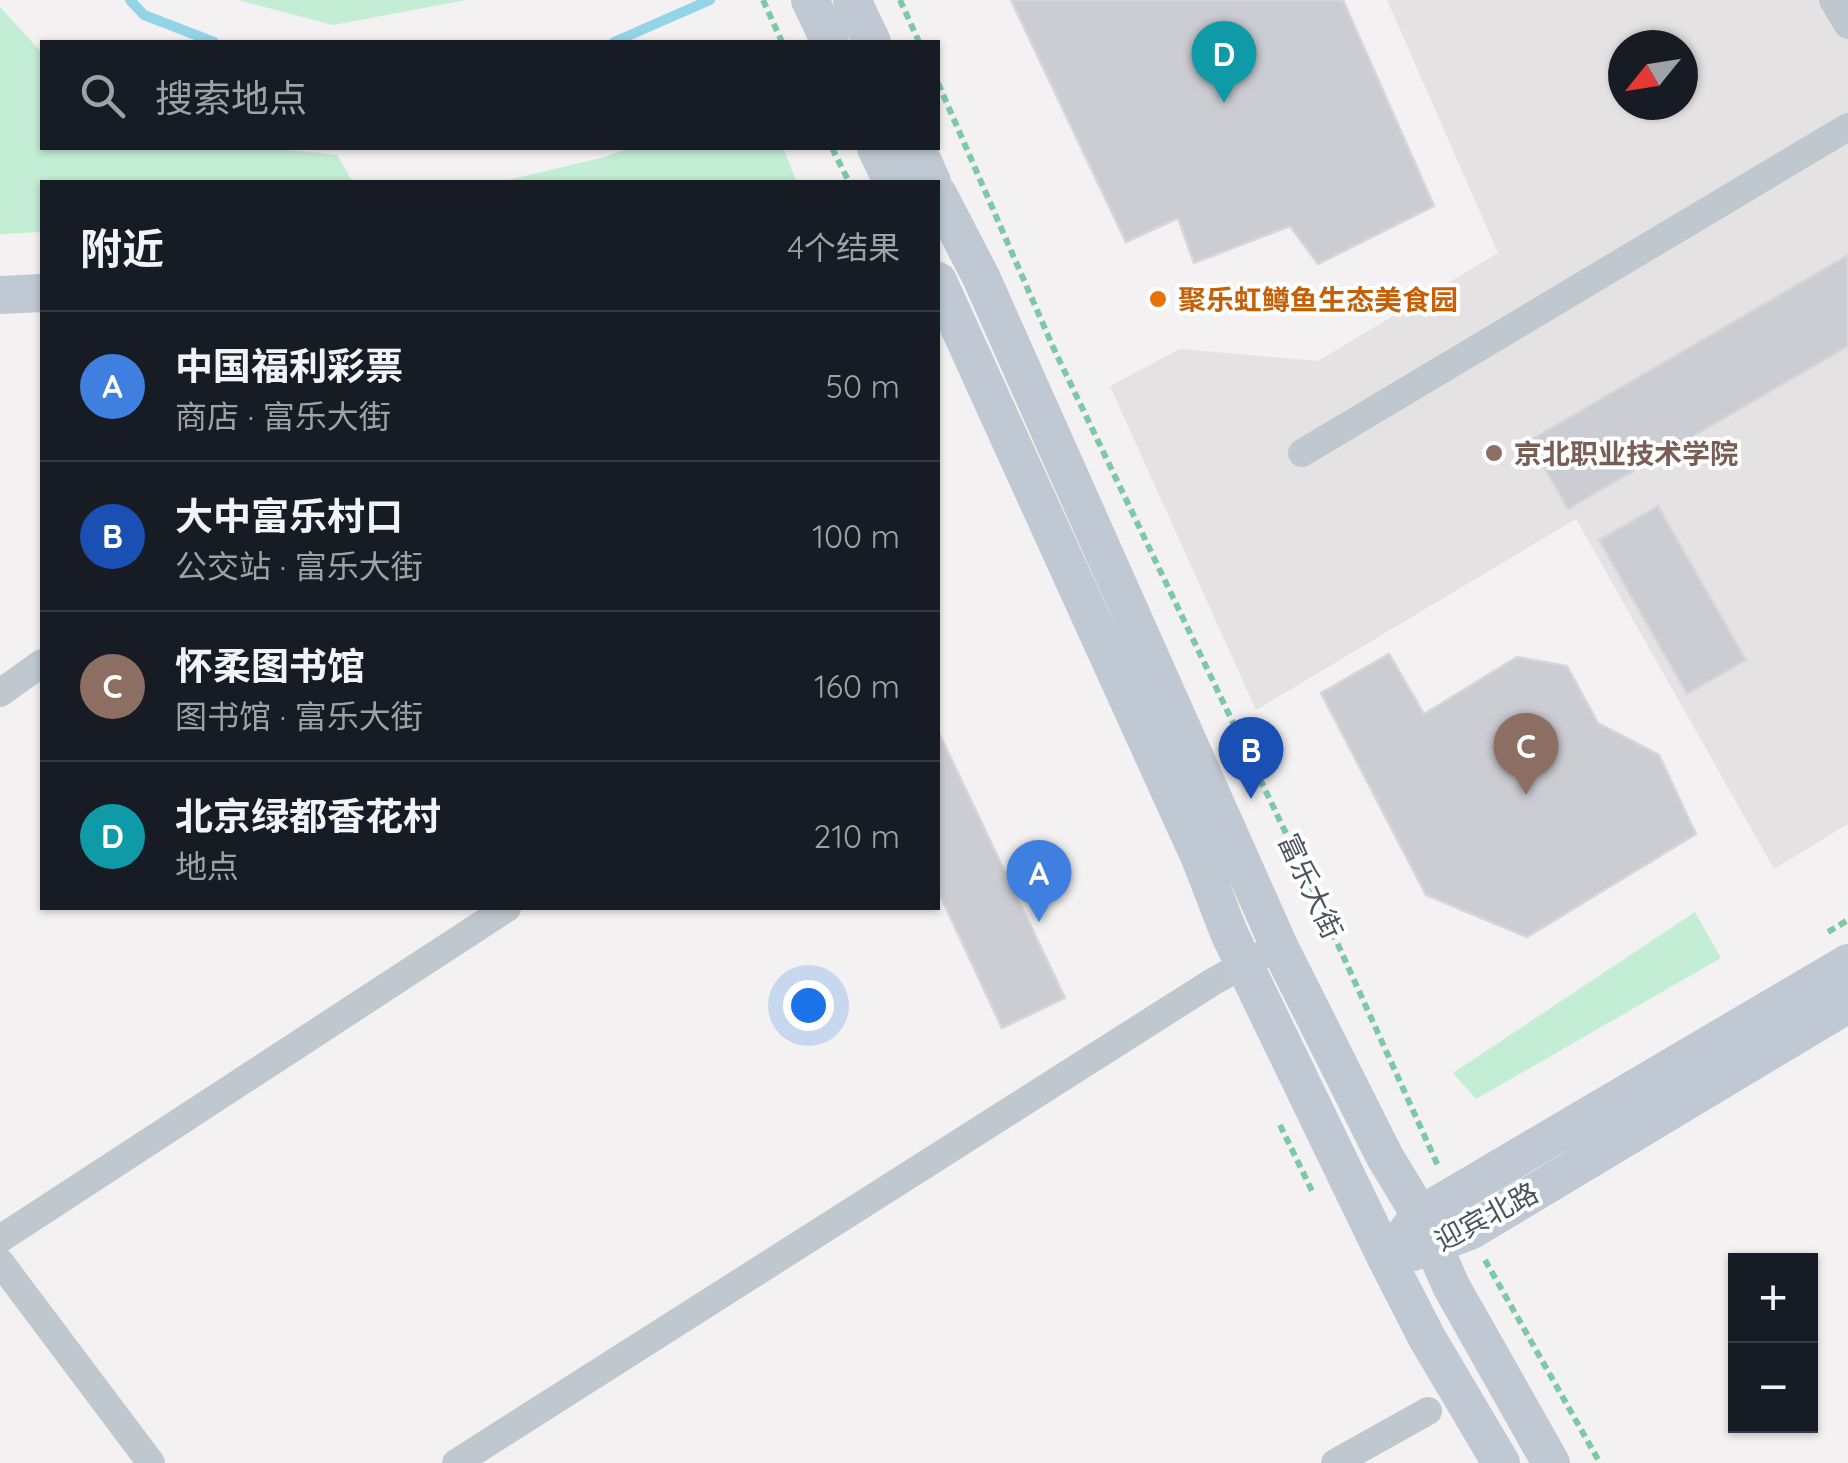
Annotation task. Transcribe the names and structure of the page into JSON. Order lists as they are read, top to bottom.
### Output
{
  "streets": {
    "main road": ["富乐大街", "迎宾北路"]
  },
  "crossings": [
    ["富乐大街", "迎宾北路"]
  ],
  "places": ["聚乐虹鳟鱼生态美食园", "京北职业技术学院"],
  "north": "bottom left",
  "page": {
    "pins": [
      "D",
      "C",
      "B",
      "A"
    ],
    "search": "搜索地点",
    "heading": ["附近", "4个结果"],
    "list": [
      {
        "mark": "A",
        "name": "中国福利彩票",
        "note": "商店 · 富乐大街",
        "value": "50 m"
      },
      {
        "mark": "B",
        "name": "大中富乐村口",
        "note": "公交站 · 富乐大街",
        "value": "100 m"
      },
      {
        "mark": "C",
        "name": "怀柔图书馆",
        "note": "图书馆 · 富乐大街",
        "value": "160 m"
      },
      {
        "mark": "D",
        "name": "北京绿都香花村",
        "note": "地点",
        "value": "210 m"
      }
    ],
    "map_buttons": ["+", "−"]
  }
}
